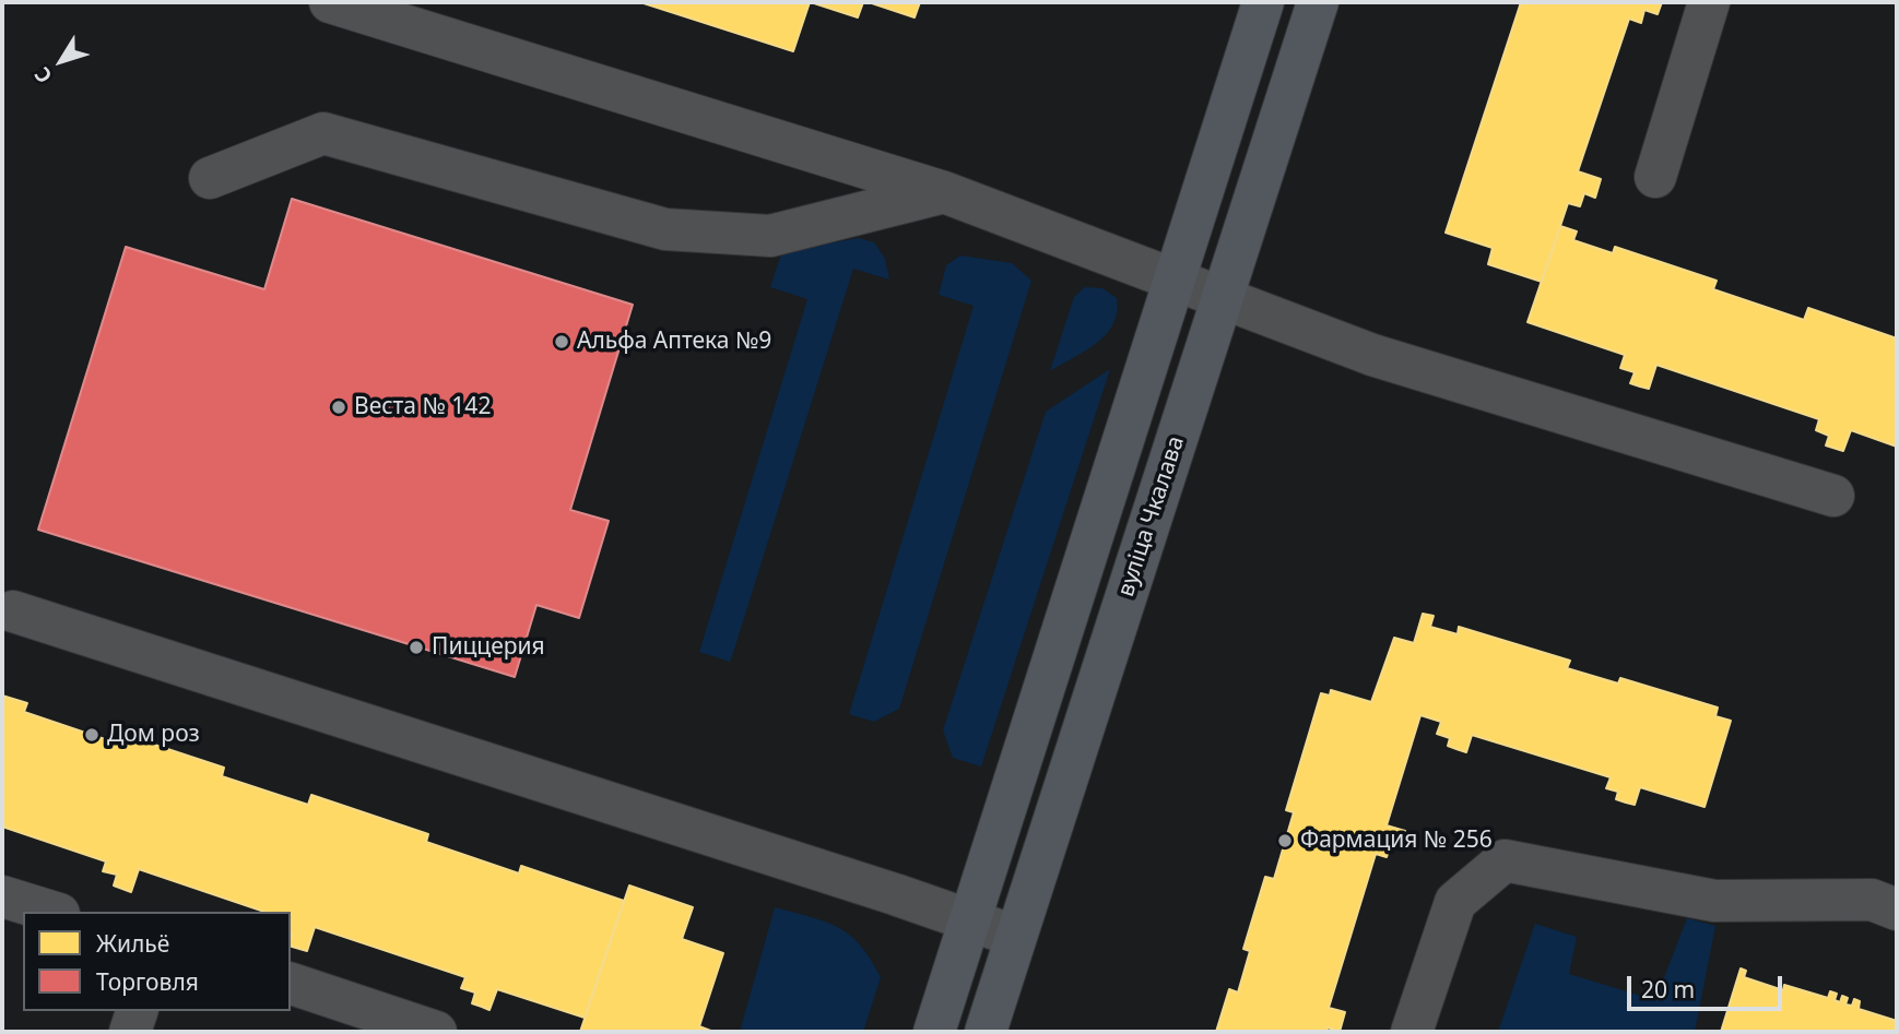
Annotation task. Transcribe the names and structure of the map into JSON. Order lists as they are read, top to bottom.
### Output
{
  "streets": {
    "main road": ["вуліца Чкалава"]
  },
  "places": [
    "Альфа Аптека №9",
    "Веста № 142",
    "Пиццерия",
    "Дом роз",
    "Фармация № 256"
  ],
  "legend": ["Жильё", "Торговля"],
  "scale_bar": "20 m",
  "north": "bottom left"
}
